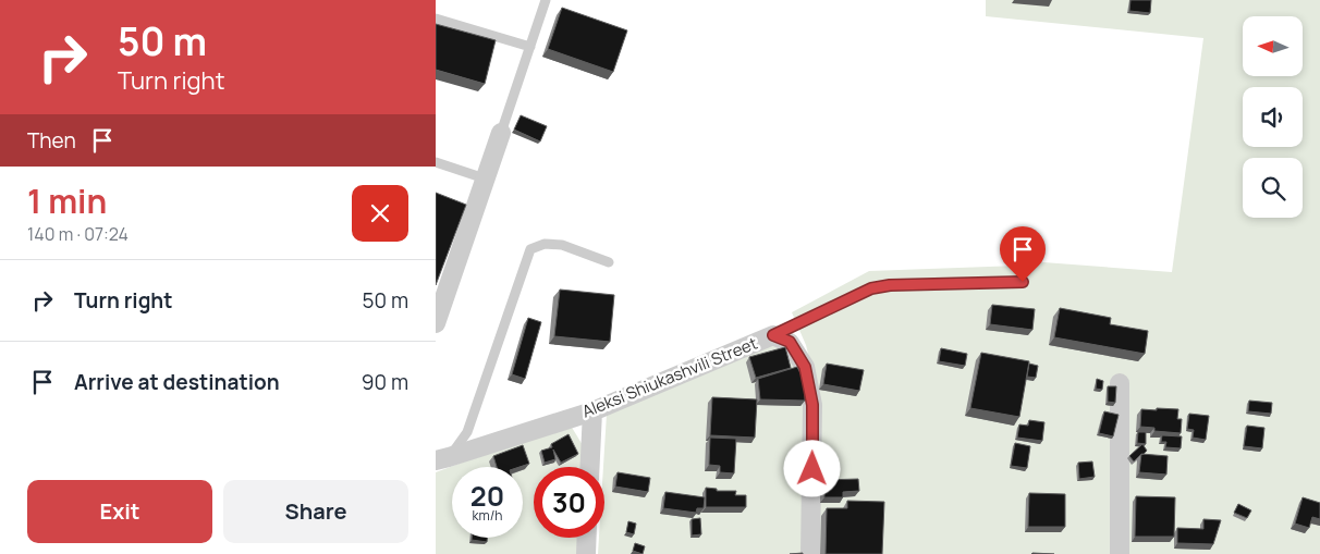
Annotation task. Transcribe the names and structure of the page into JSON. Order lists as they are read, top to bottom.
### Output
{
  "streets": {
    "street": ["Aleksi Shiukashvili Street"]
  },
  "north": "left",
  "page": {
    "turn": ["50 m", "Turn right"],
    "then": "Then",
    "heading": ["1 min", "140 m · 07:24"],
    "list": [
      {
        "name": "Turn right",
        "value": "50 m"
      },
      {
        "name": "Arrive at destination",
        "value": "90 m"
      }
    ],
    "speed": "20 km/h",
    "limit": "30",
    "buttons": ["Exit", "Share"]
  }
}
